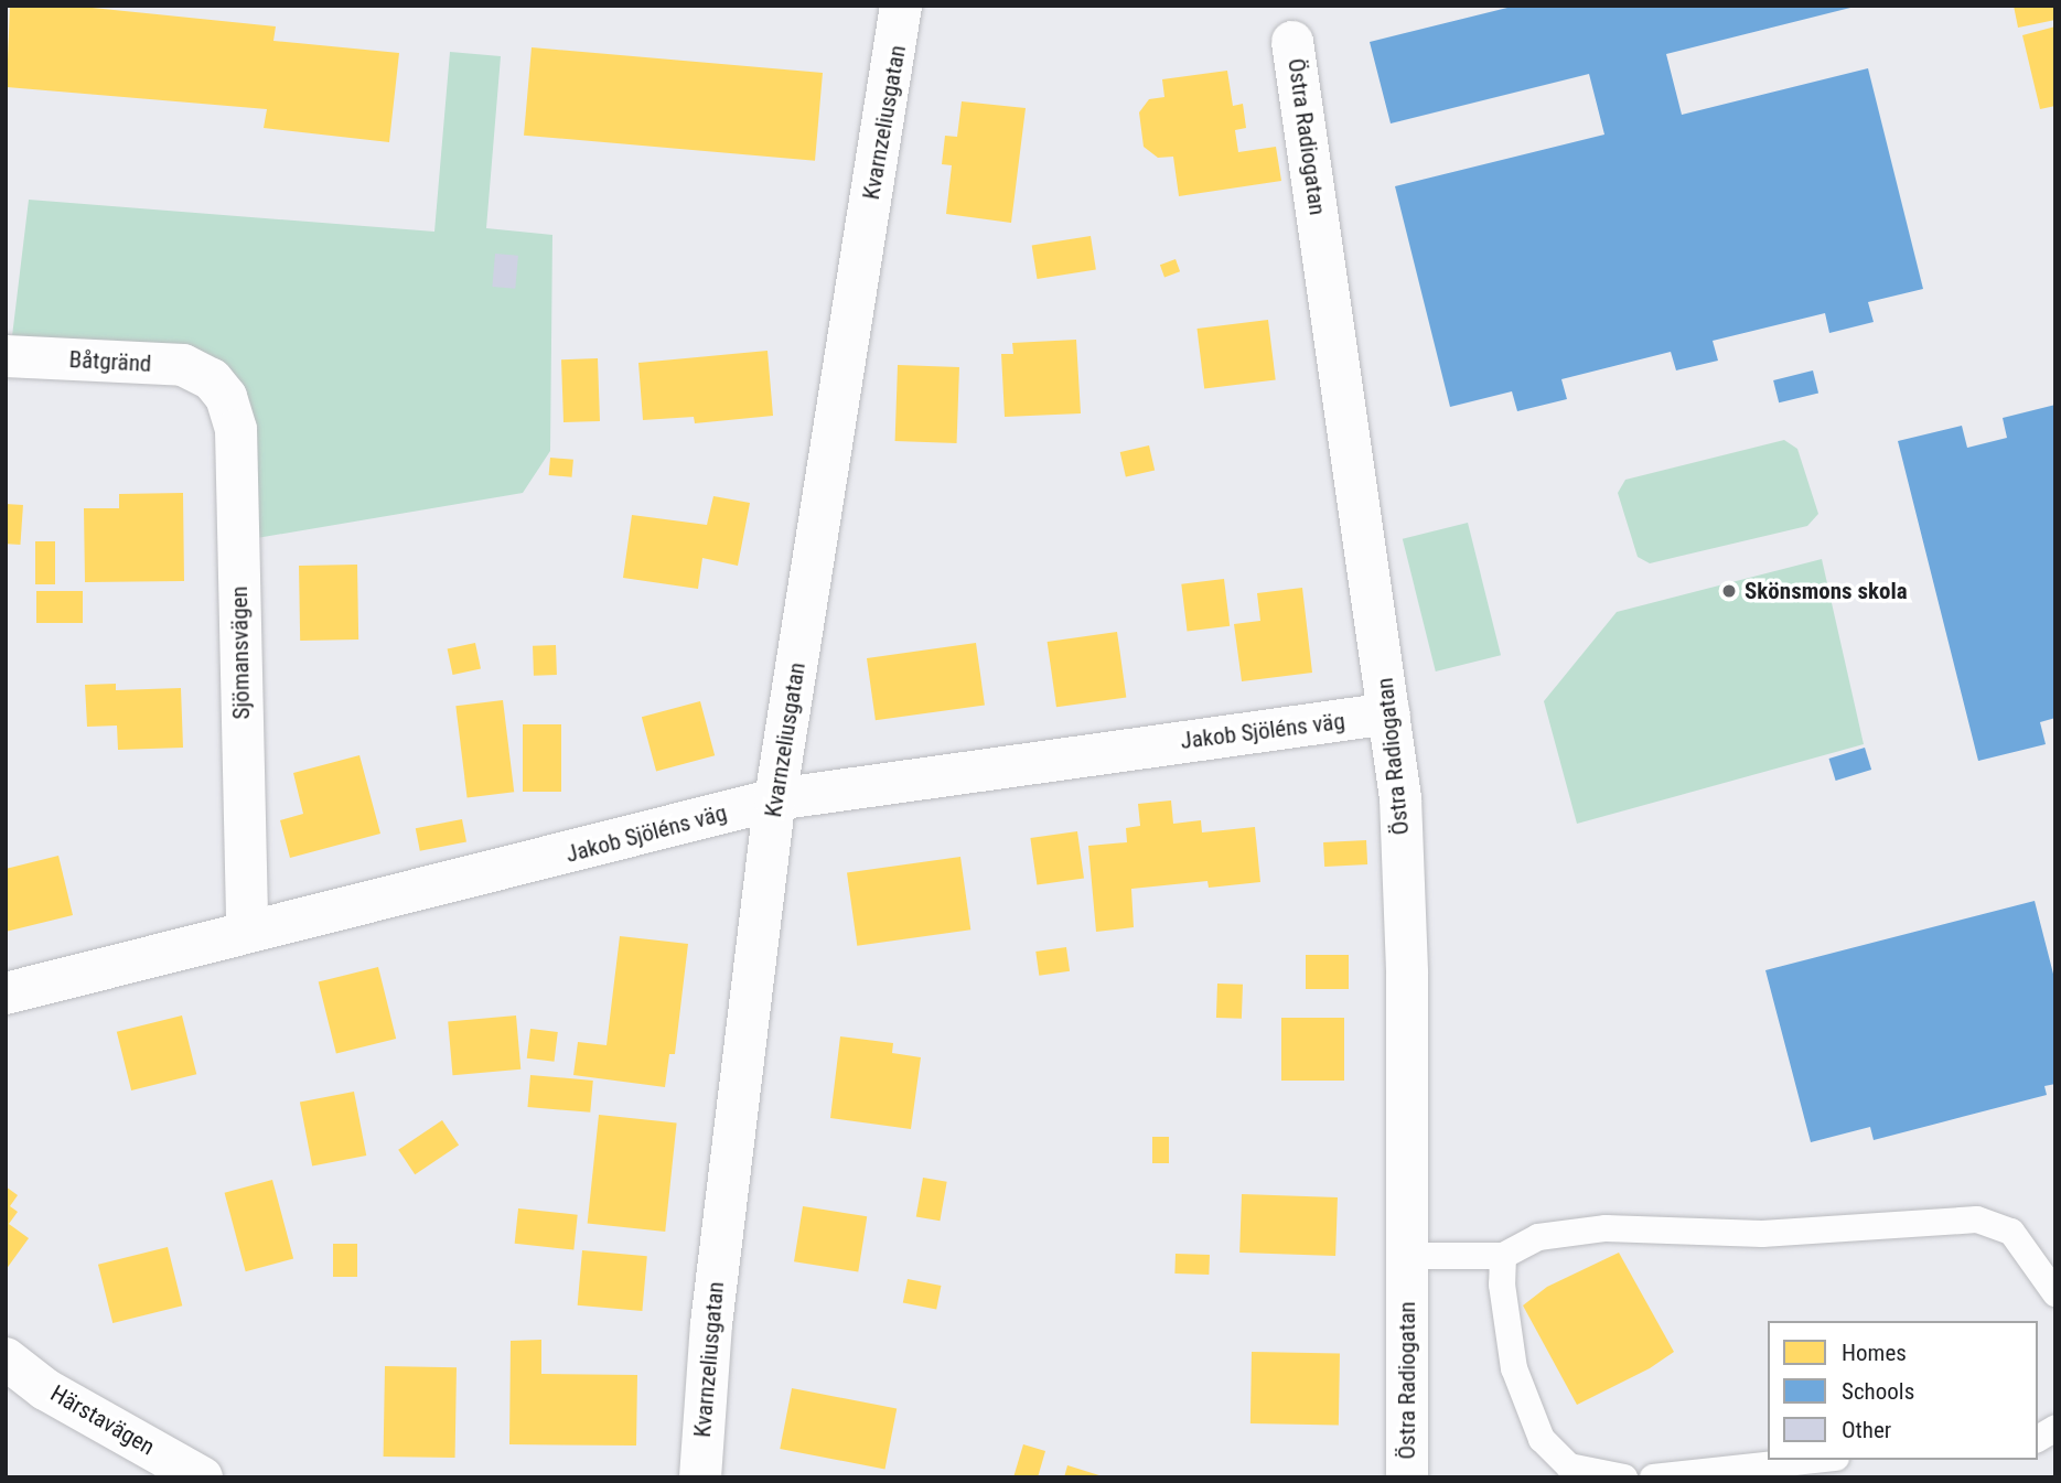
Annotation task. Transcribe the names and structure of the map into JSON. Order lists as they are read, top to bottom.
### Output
{
  "streets": {
    "street": [
      "Kvarnzeliusgatan",
      "Östra Radiogatan",
      "Båtgränd",
      "Sjömansvägen",
      "Jakob Sjöléns väg",
      "Härstavägen"
    ]
  },
  "crossings": [
    ["Kvarnzeliusgatan", "Jakob Sjöléns väg"],
    ["Östra Radiogatan", "Jakob Sjöléns väg"],
    ["Båtgränd", "Sjömansvägen"],
    ["Sjömansvägen", "Jakob Sjöléns väg"]
  ],
  "places": ["Skönsmons skola"],
  "legend": ["Homes", "Schools", "Other"]
}
